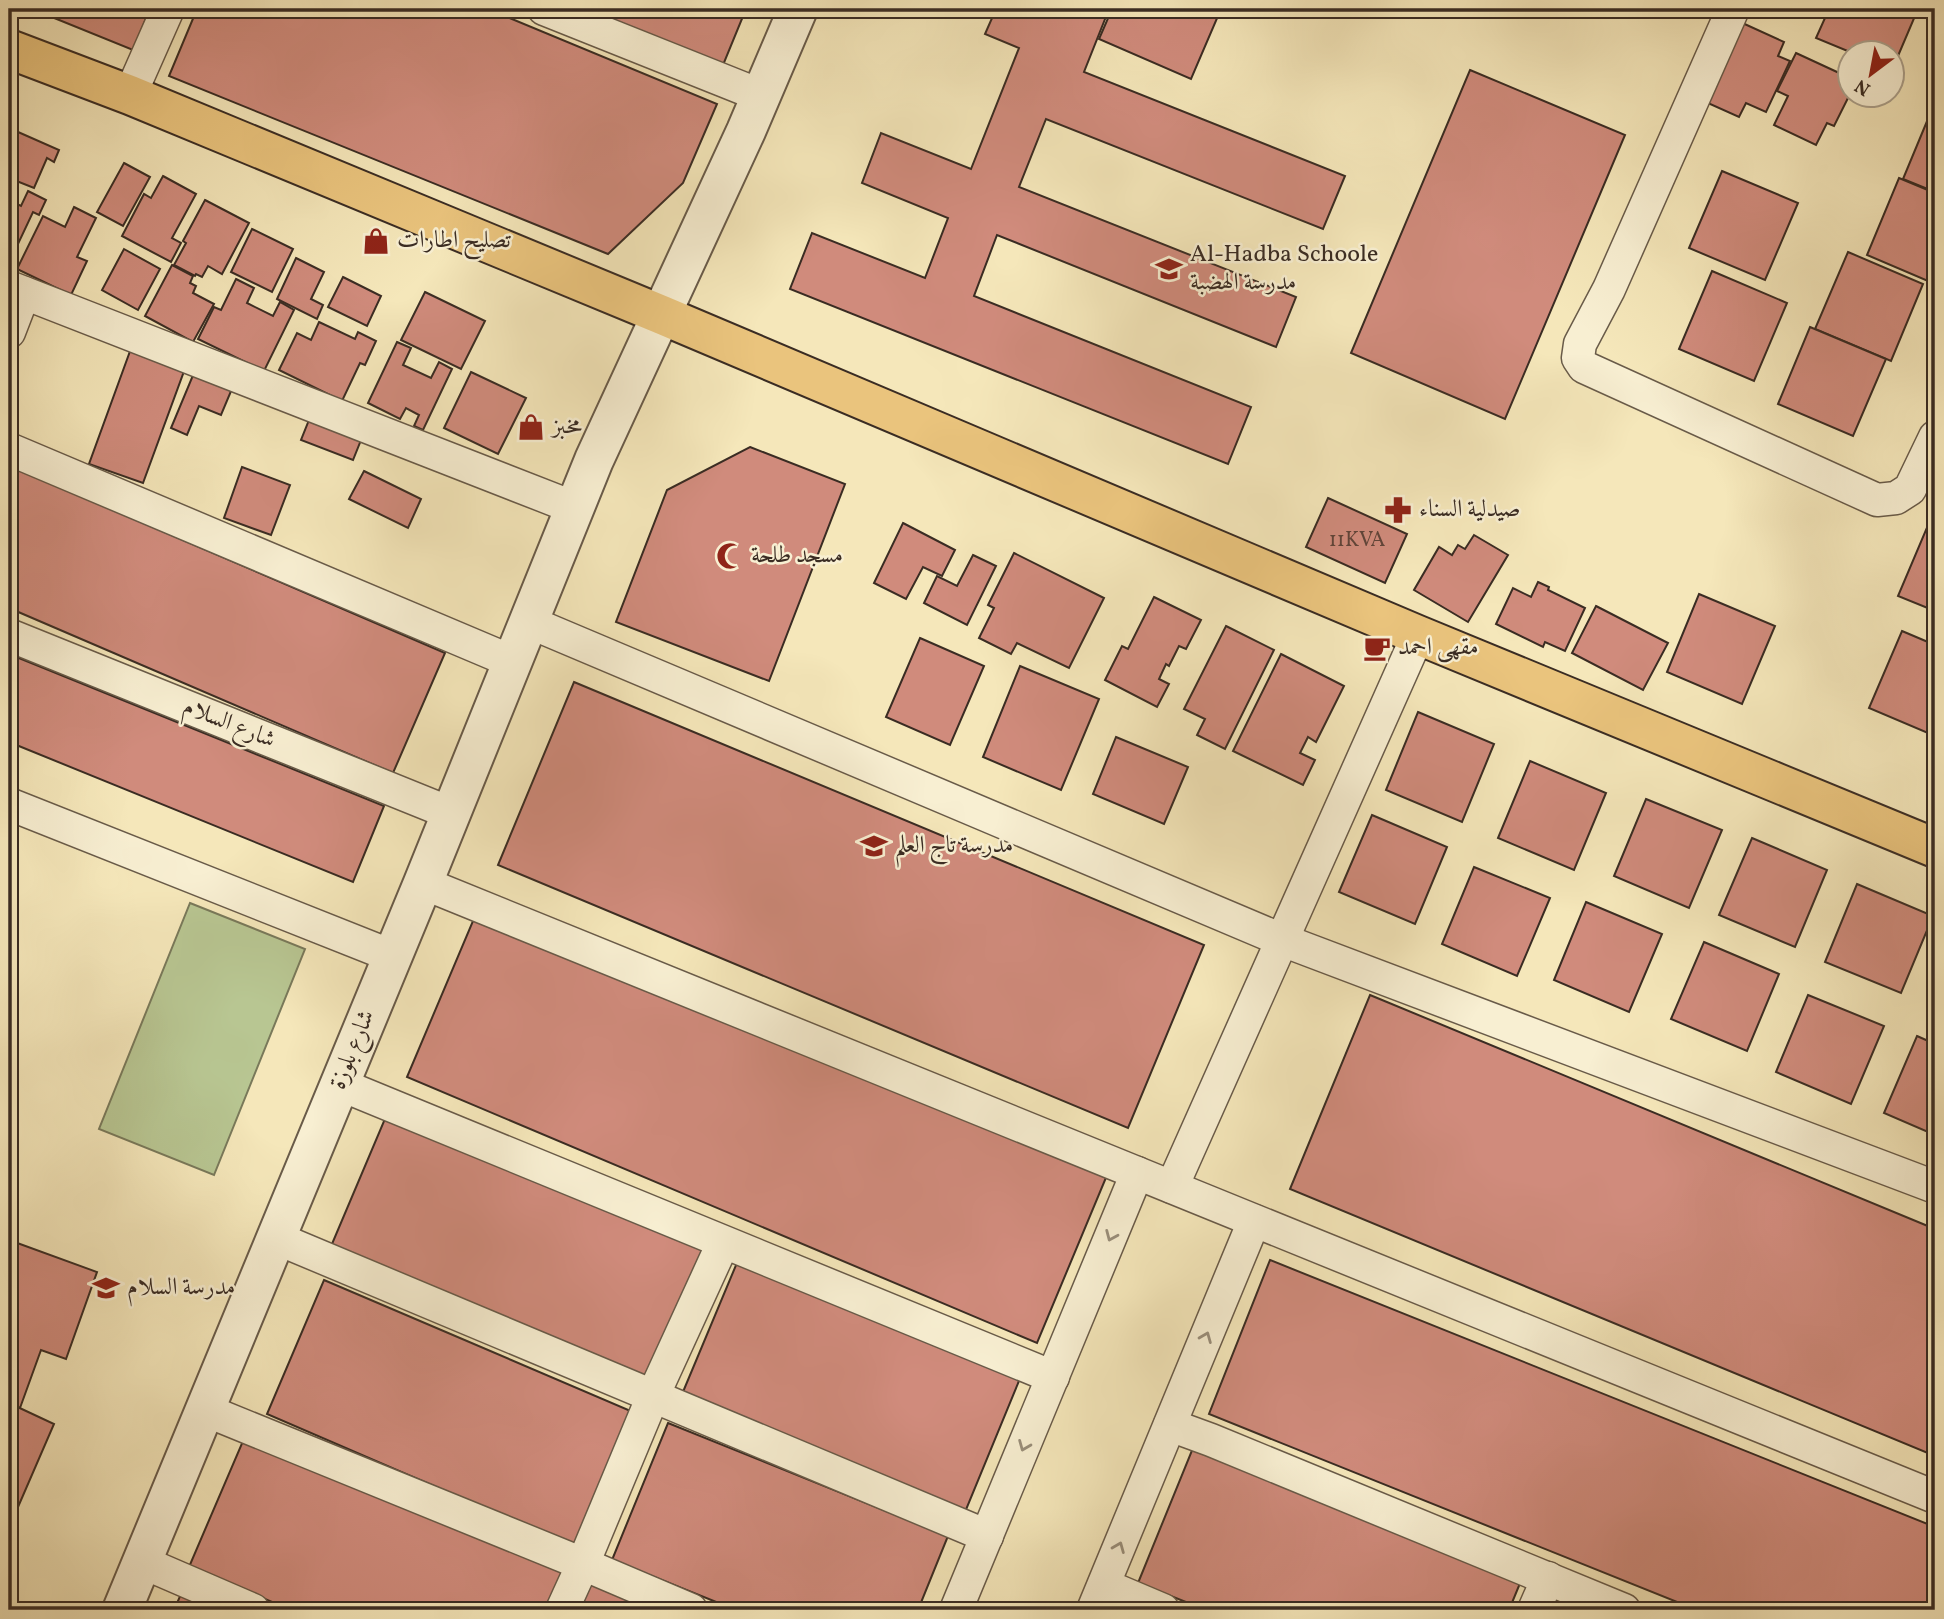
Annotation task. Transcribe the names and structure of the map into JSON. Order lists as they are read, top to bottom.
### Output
{
  "streets": {
    "street": ["شارع السلام", "شارع بلوزة"]
  },
  "crossings": [
    ["شارع السلام", "شارع بلوزة"]
  ],
  "places": {
    "shop": ["تصليح اطارات", "مخبز"],
    "school or university": ["Al-Hadba Schoole مدرسة الهضبة", "مدرسة تاج العلم", "مدرسة السلام"],
    "pharmacy": ["صيدلية السناء"],
    "mosque": ["مسجد طلحة"],
    "cafe": ["مقهى احمد"]
  },
  "house_numbers": ["11KVA"],
  "north": "bottom left"
}
